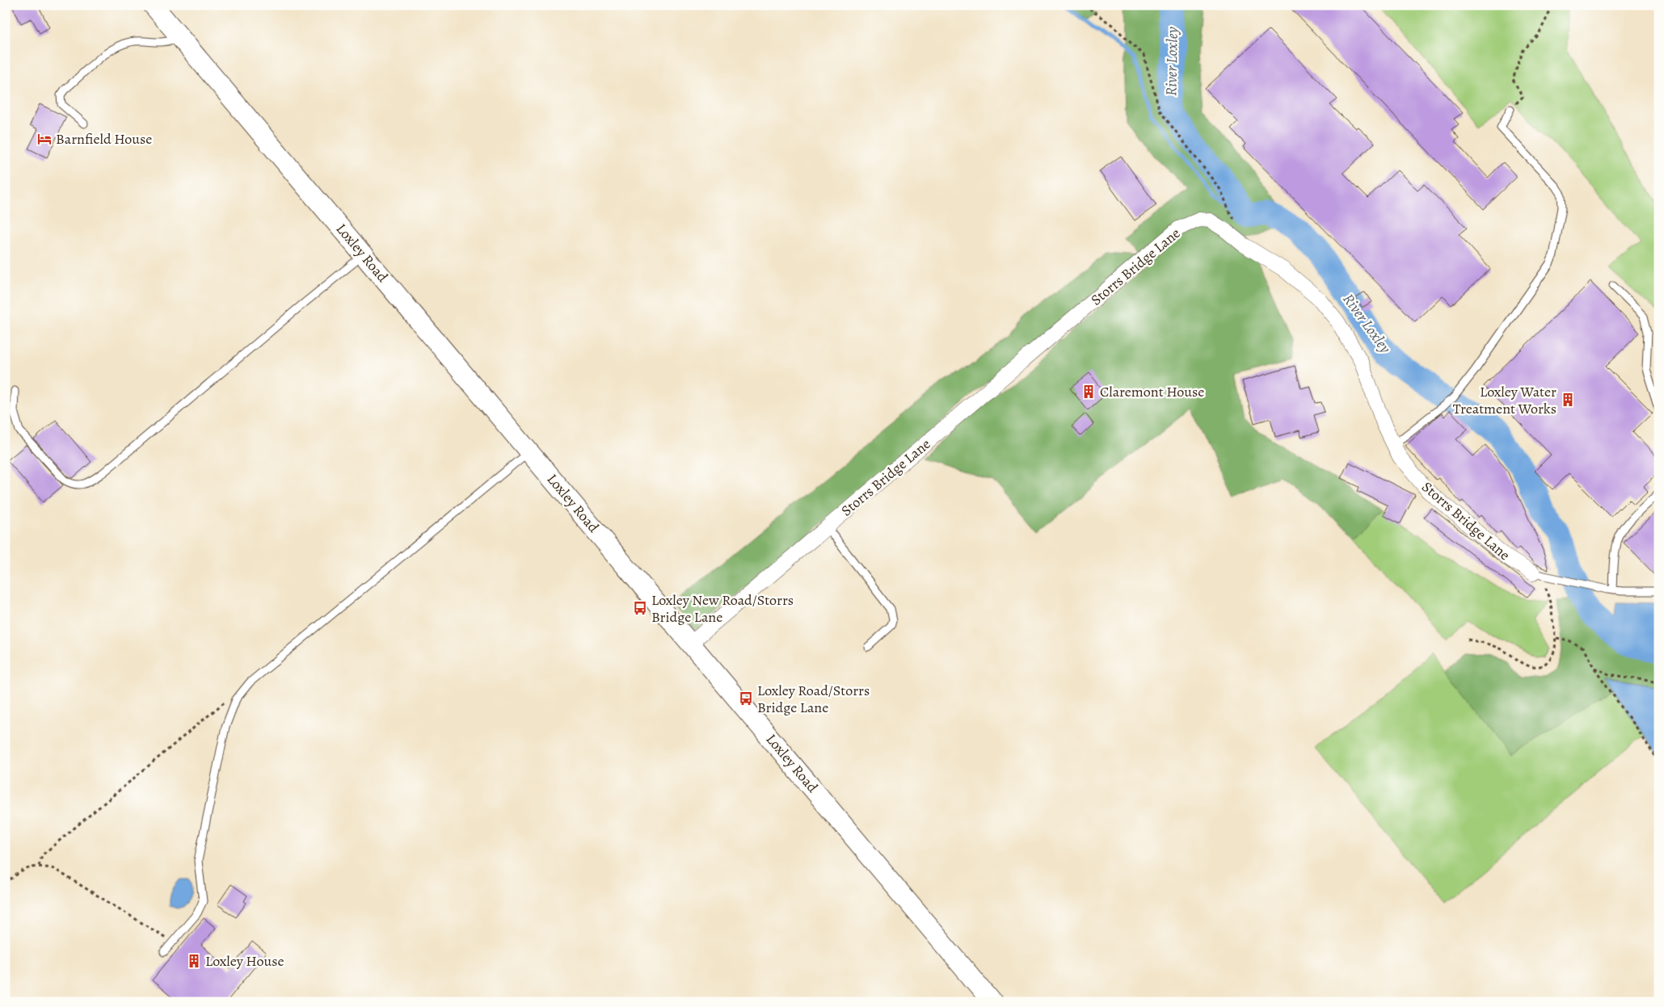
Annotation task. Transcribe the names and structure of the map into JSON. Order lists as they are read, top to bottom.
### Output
{
  "streets": {
    "main road": ["Loxley Road"],
    "street": ["Storrs Bridge Lane"]
  },
  "crossings": [
    ["Loxley Road", "Storrs Bridge Lane"]
  ],
  "water": ["River Loxley"],
  "places": {
    "hotel": ["Barnfield House"],
    "building": ["Claremont House", "Loxley Water Treatment Works", "Loxley House"],
    "bus stop": ["Loxley New Road/Storrs Bridge Lane", "Loxley Road/Storrs Bridge Lane"]
  }
}
